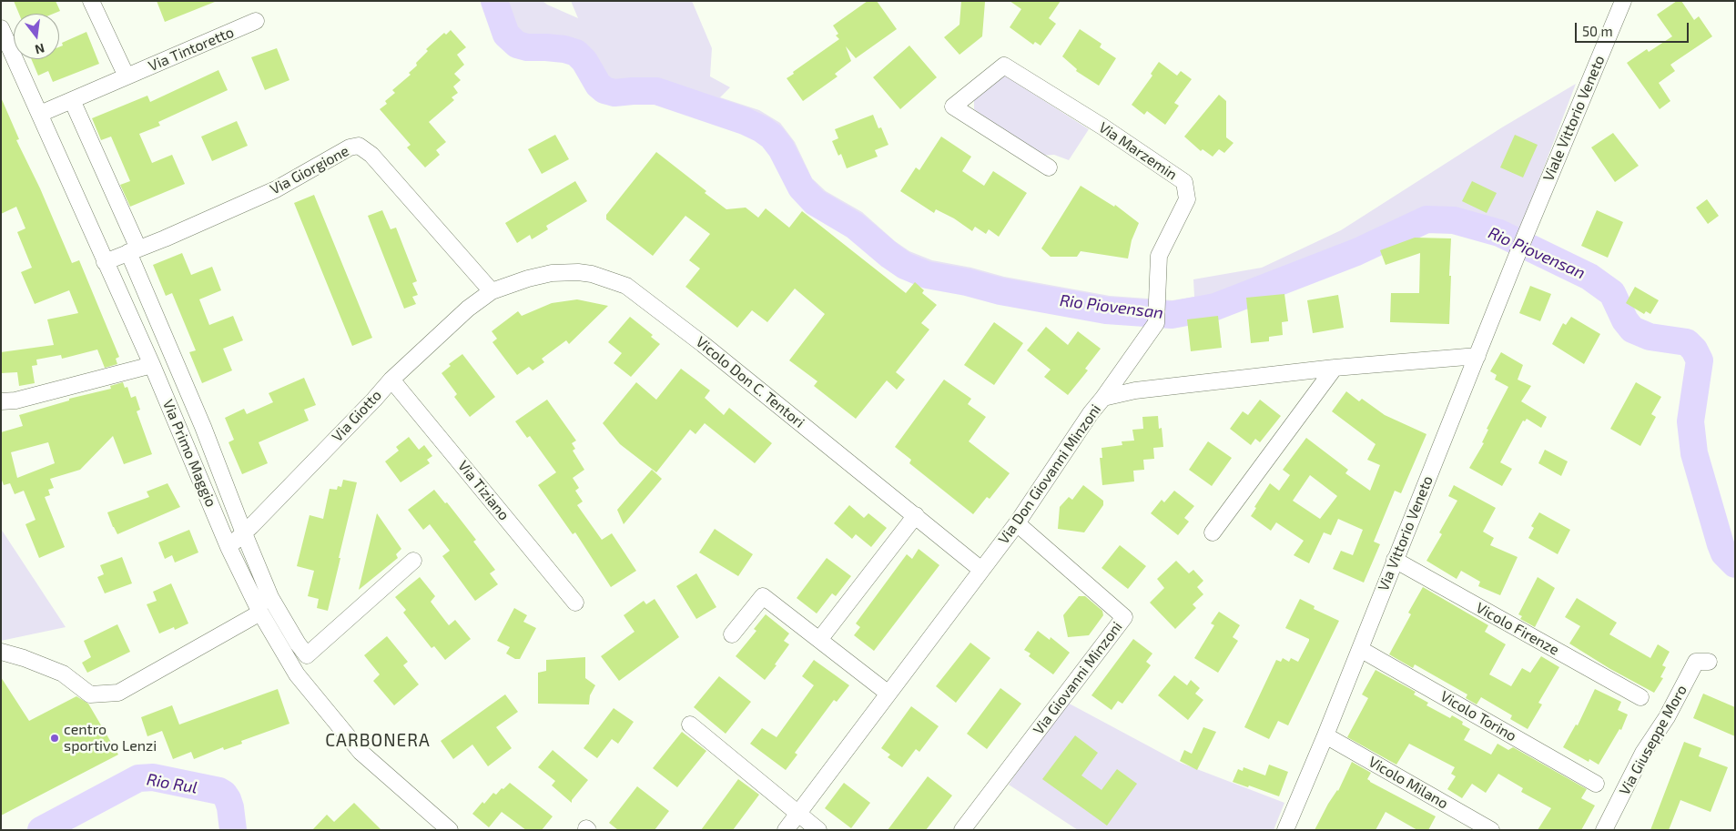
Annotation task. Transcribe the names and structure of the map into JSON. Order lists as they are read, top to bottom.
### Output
{
  "streets": {
    "street": [
      "Via Tintoretto",
      "Viale Vittorio Veneto",
      "Via Marzemin",
      "Via Giorgione",
      "Vicolo Don C. Tentori",
      "Via Giotto",
      "Via Primo Maggio",
      "Via Don Giovanni Minzoni",
      "Via Tiziano",
      "Via Vittorio Veneto",
      "Vicolo Firenze",
      "Via Giovanni Minzoni",
      "Vicolo Torino",
      "Via Giuseppe Moro",
      "Vicolo Milano"
    ]
  },
  "crossings": [
    ["Via Tintoretto", "Via Primo Maggio"],
    ["Viale Vittorio Veneto", "Via Vittorio Veneto"],
    ["Via Marzemin", "Via Don Giovanni Minzoni"],
    ["Via Giorgione", "Vicolo Don C. Tentori"],
    ["Via Giorgione", "Via Giotto"],
    ["Via Giorgione", "Via Primo Maggio"],
    ["Vicolo Don C. Tentori", "Via Giotto"],
    ["Vicolo Don C. Tentori", "Via Don Giovanni Minzoni"],
    ["Via Giotto", "Via Primo Maggio"],
    ["Via Giotto", "Via Tiziano"],
    ["Via Don Giovanni Minzoni", "Via Vittorio Veneto"],
    ["Via Don Giovanni Minzoni", "Via Giovanni Minzoni"],
    ["Via Vittorio Veneto", "Vicolo Firenze"],
    ["Via Vittorio Veneto", "Vicolo Torino"],
    ["Via Vittorio Veneto", "Vicolo Milano"]
  ],
  "districts": ["CARBONERA"],
  "water": ["Rio Piovensan", "Rio Rul"],
  "places": ["centro sportivo Lenzi"],
  "scale_bar": "50 m",
  "north": "bottom"
}
